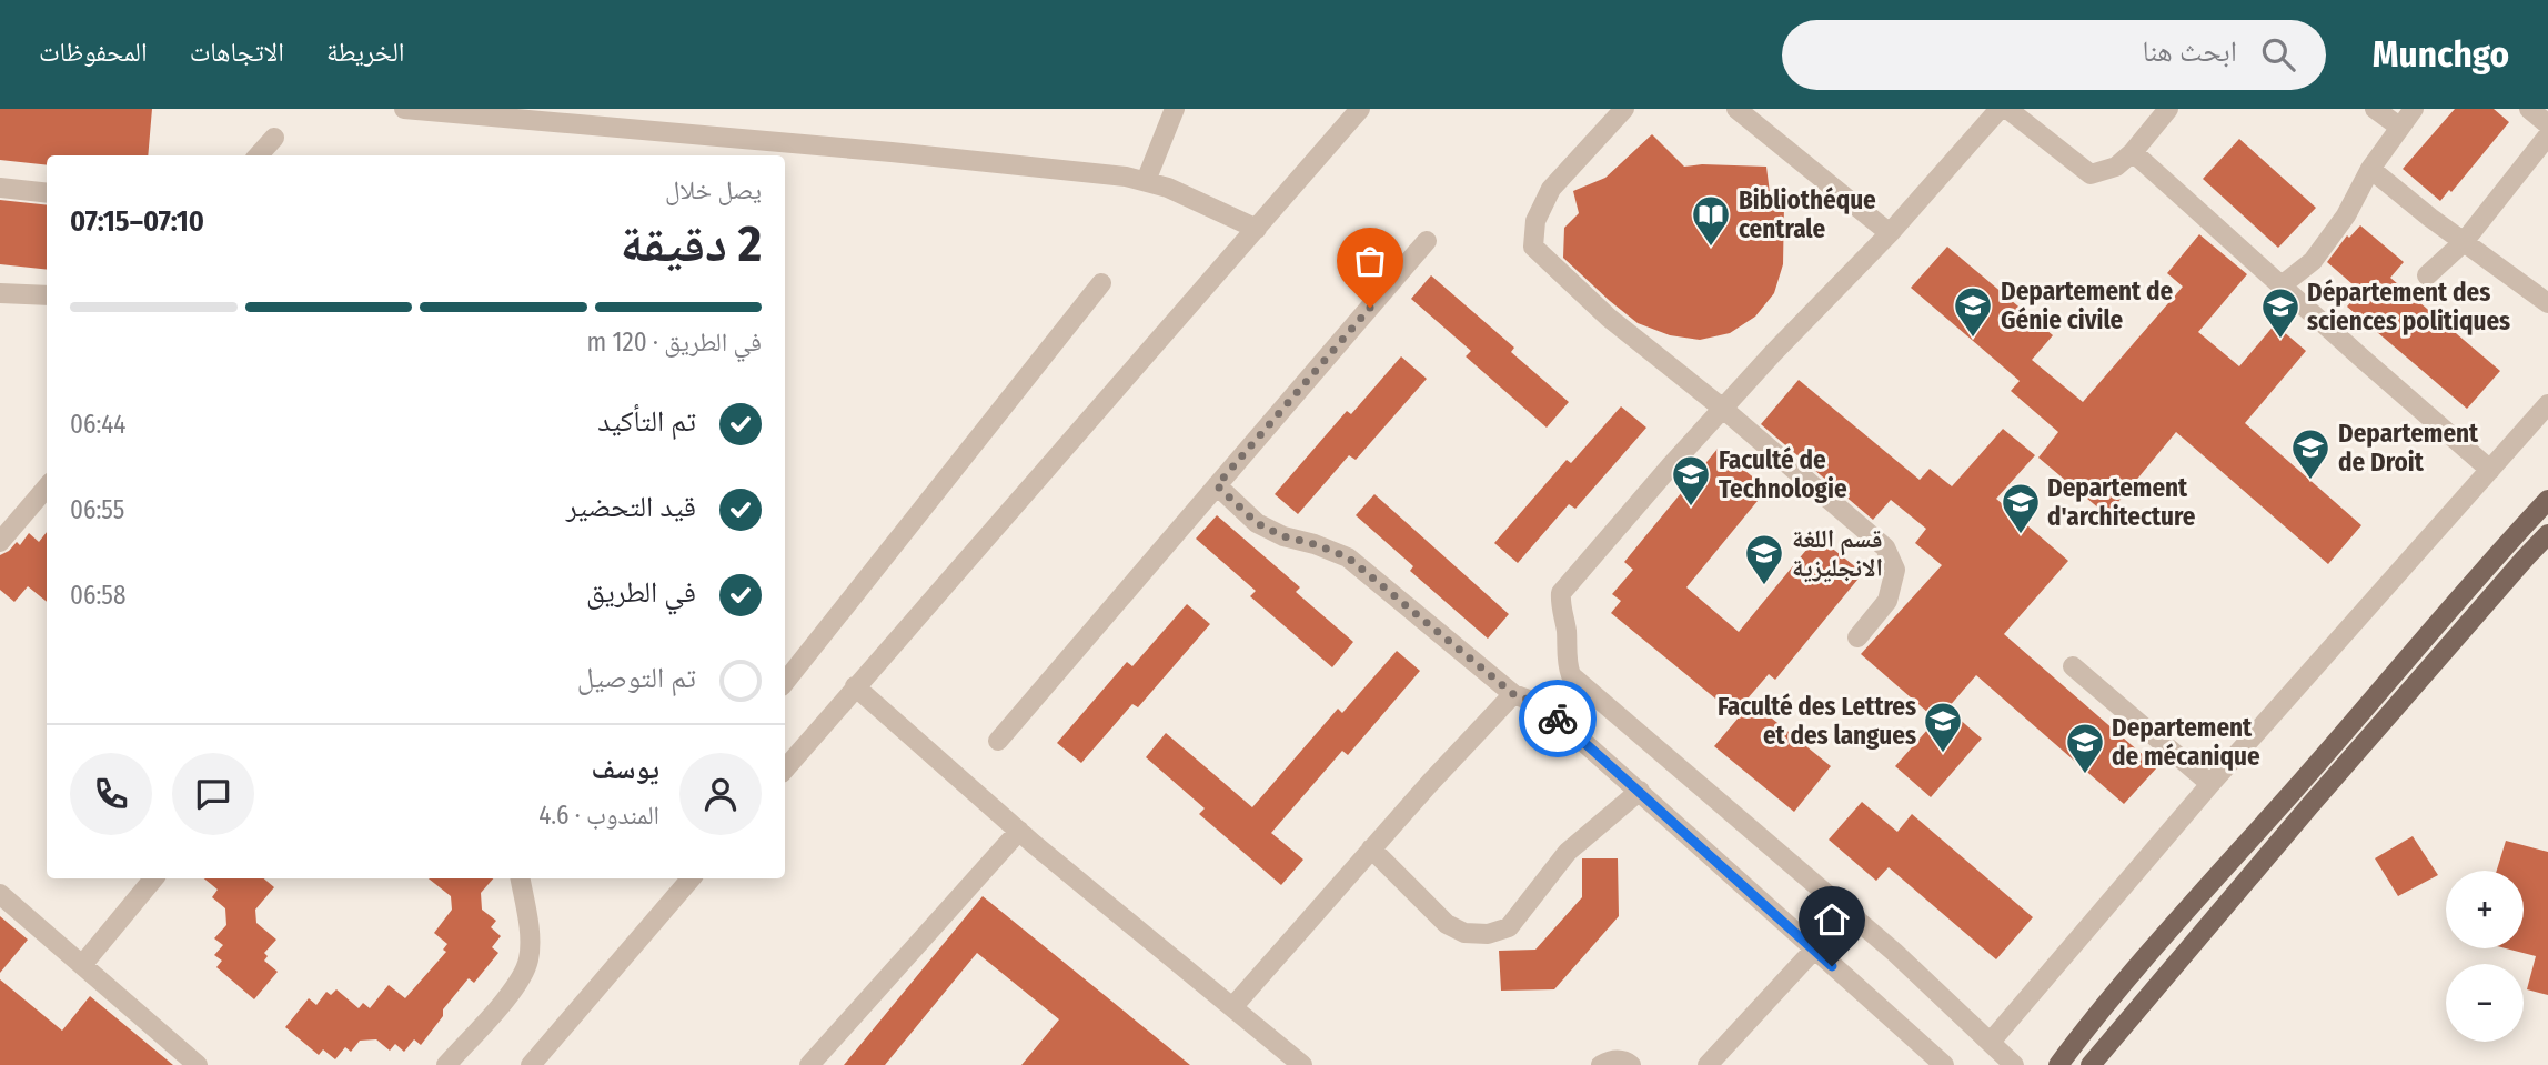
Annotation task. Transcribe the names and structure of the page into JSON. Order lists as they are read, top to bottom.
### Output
{
  "places": {
    "library": ["Bibliothéque centrale"],
    "school or university": [
      "Departement de Génie civile",
      "Département des sciences politiques",
      "Departement de Droit",
      "Faculté de Technologie",
      "Departement d'architecture",
      "قسم اللغة الانجليزية",
      "Faculté des Lettres et des langues",
      "Departement de mécanique"
    ]
  },
  "page": {
    "header": "Munchgo",
    "search": "ابحث هنا",
    "nav": ["الخريطة", "الاتجاهات", "المحفوظات"],
    "heading": ["2 دقيقة", "يصل خلال", "07:10–07:15"],
    "panel": ["يوسف", "المندوب · 4.6"],
    "bar": "في الطريق · 120 m",
    "list": [
      ["تم التأكيد", "06:44"],
      ["قيد التحضير", "06:55"],
      ["في الطريق", "06:58"],
      "تم التوصيل"
    ],
    "map_buttons": ["+", "−"]
  }
}
